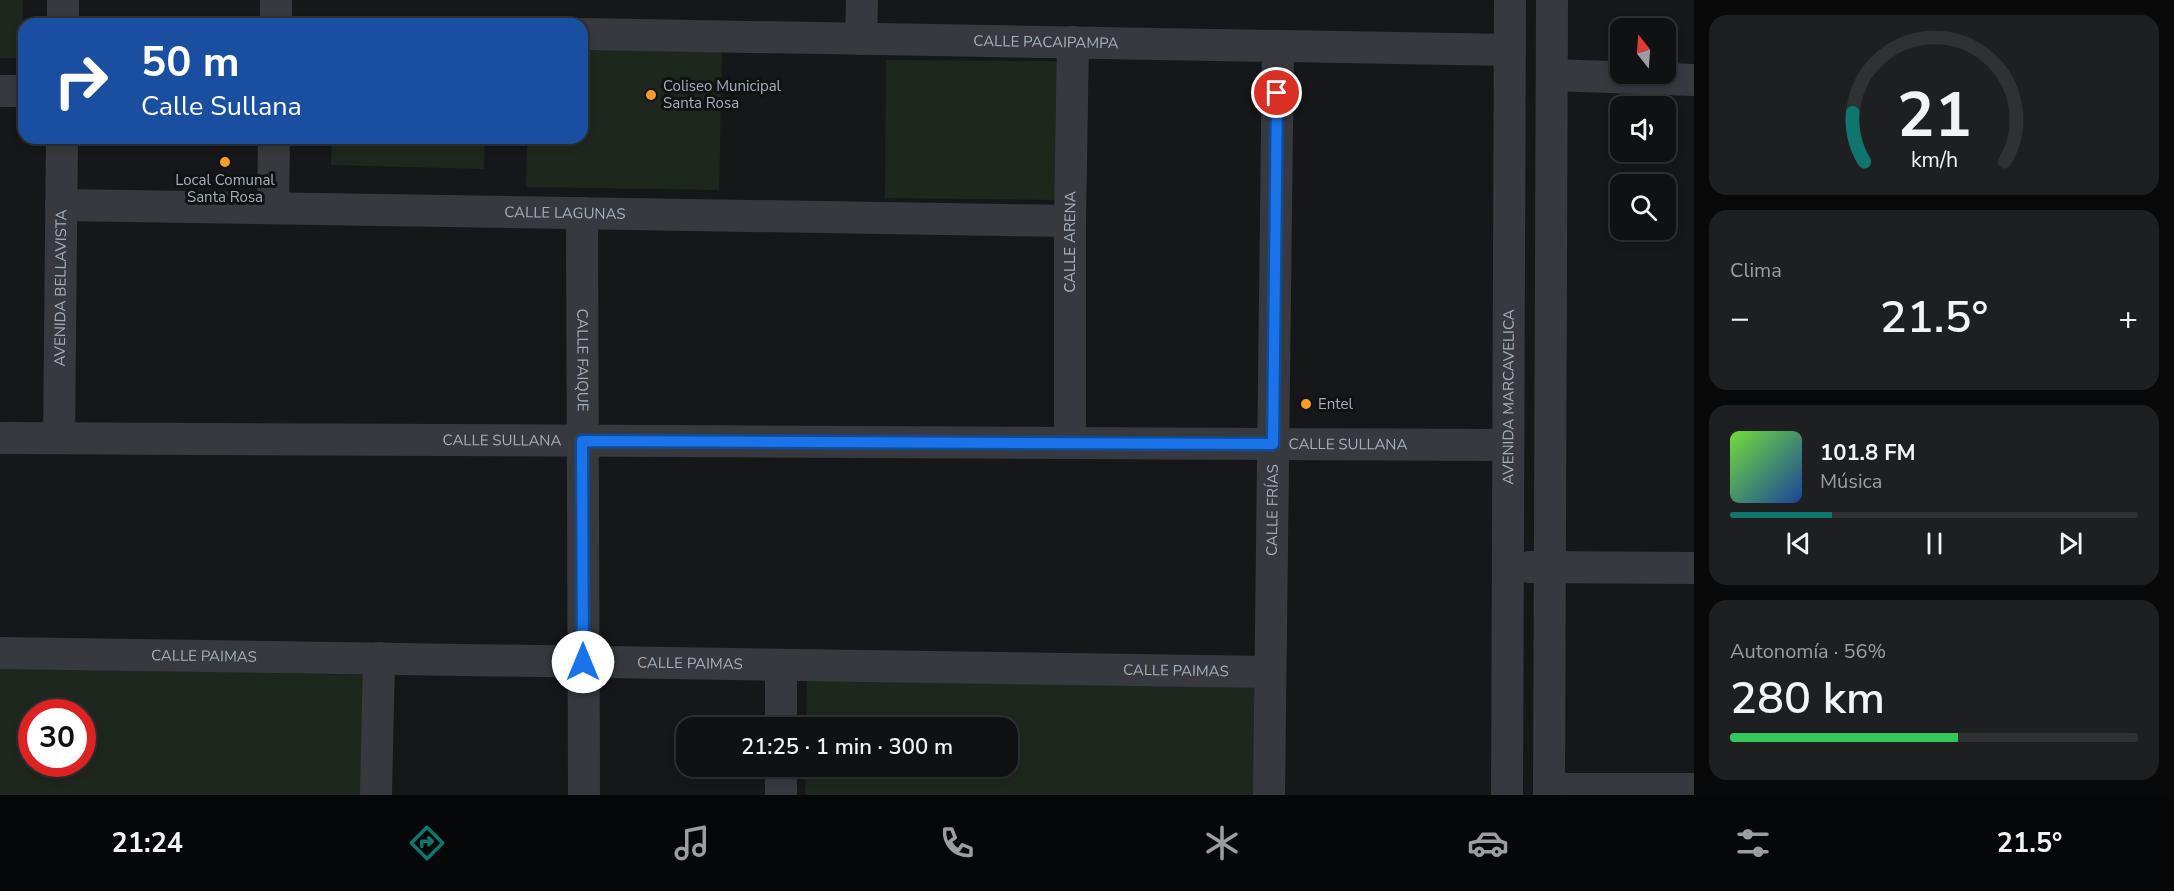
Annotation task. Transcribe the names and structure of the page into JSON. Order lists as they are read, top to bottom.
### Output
{
  "streets": {
    "street": [
      "CALLE PACAIPAMPA",
      "CALLE LAGUNAS",
      "CALLE ARENA",
      "AVENIDA BELLAVISTA",
      "CALLE FAIQUE",
      "AVENIDA MARCAVELICA",
      "CALLE SULLANA",
      "CALLE FRÍAS",
      "CALLE PAIMAS"
    ]
  },
  "crossings": [
    ["CALLE PACAIPAMPA", "CALLE ARENA"],
    ["CALLE PACAIPAMPA", "AVENIDA MARCAVELICA"],
    ["CALLE PACAIPAMPA", "CALLE FRÍAS"],
    ["CALLE LAGUNAS", "CALLE ARENA"],
    ["CALLE LAGUNAS", "AVENIDA BELLAVISTA"],
    ["CALLE LAGUNAS", "CALLE FAIQUE"],
    ["CALLE ARENA", "CALLE SULLANA"],
    ["AVENIDA BELLAVISTA", "CALLE SULLANA"],
    ["CALLE FAIQUE", "CALLE SULLANA"],
    ["CALLE FAIQUE", "CALLE PAIMAS"],
    ["AVENIDA MARCAVELICA", "CALLE SULLANA"],
    ["CALLE SULLANA", "CALLE FRÍAS"],
    ["CALLE FRÍAS", "CALLE PAIMAS"]
  ],
  "places": ["Coliseo Municipal Santa Rosa", "Local Comunal Santa Rosa", "Entel"],
  "north": "top",
  "page": {
    "turn": ["50 m", "Calle Sullana"],
    "tile": [
      "Clima",
      ["Autonomía · 56%", "280 km"]
    ],
    "heat": ["−", "21.5°", "+"],
    "song": ["101.8 FM", "Música"],
    "limit": "30",
    "trip": "21:25 · 1 min · 300 m",
    "tabs": ["21:24", "21.5°"],
    "gauge": ["21", "km/h"]
  }
}
